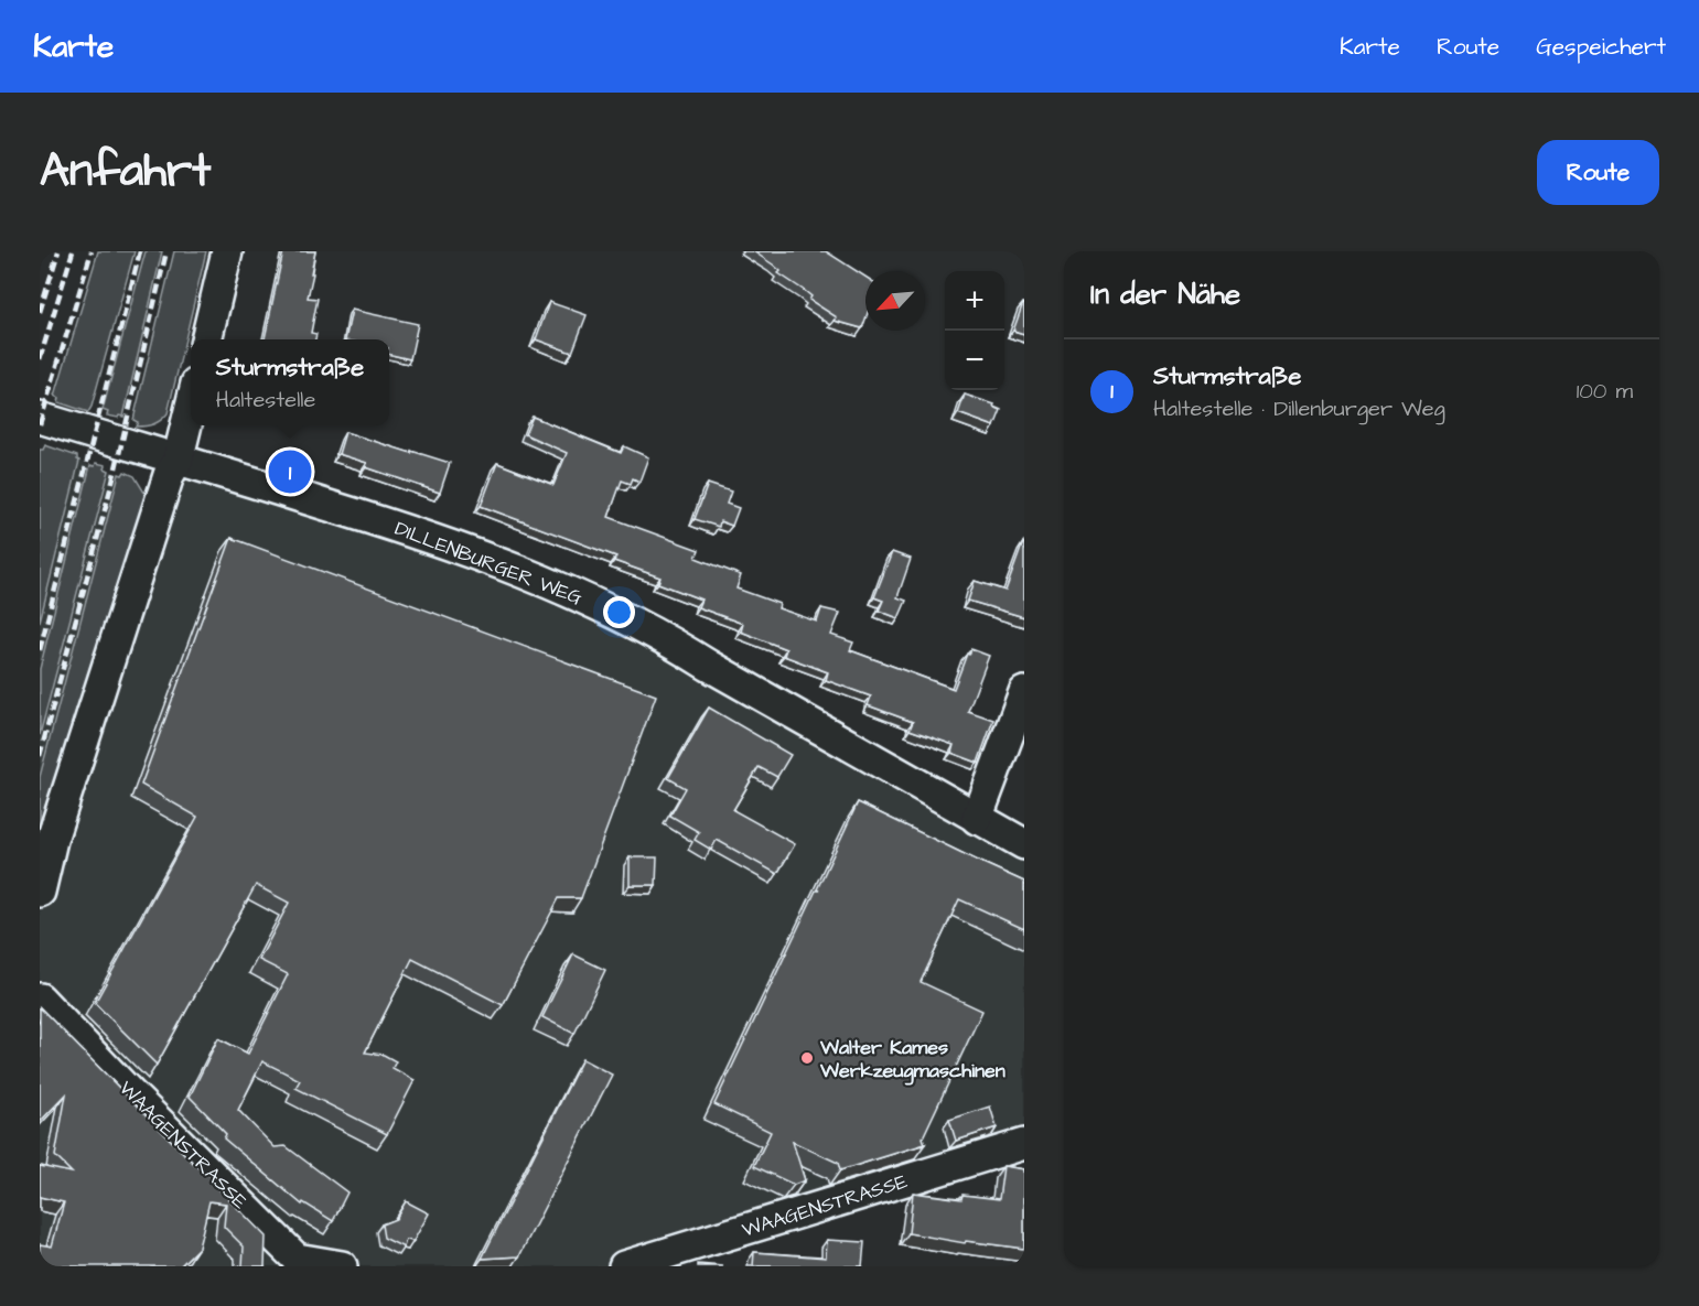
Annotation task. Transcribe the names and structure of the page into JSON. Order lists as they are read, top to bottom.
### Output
{
  "streets": {
    "street": ["DILLENBURGER WEG", "WAAGENSTRASSE"]
  },
  "places": ["Walter Kames Werkzeugmaschinen"],
  "north": "bottom left",
  "page": {
    "header": "Karte",
    "nav": ["Karte", "Route", "Gespeichert"],
    "title": "Anfahrt",
    "buttons": "Route",
    "heading": "In der Nähe",
    "map_buttons": ["+", "−"],
    "list": [
      {
        "mark": "1",
        "name": "Sturmstraße",
        "note": "Haltestelle · Dillenburger Weg",
        "value": "100 m"
      }
    ],
    "popup": ["Sturmstraße", "Haltestelle"],
    "pins": "1"
  }
}
